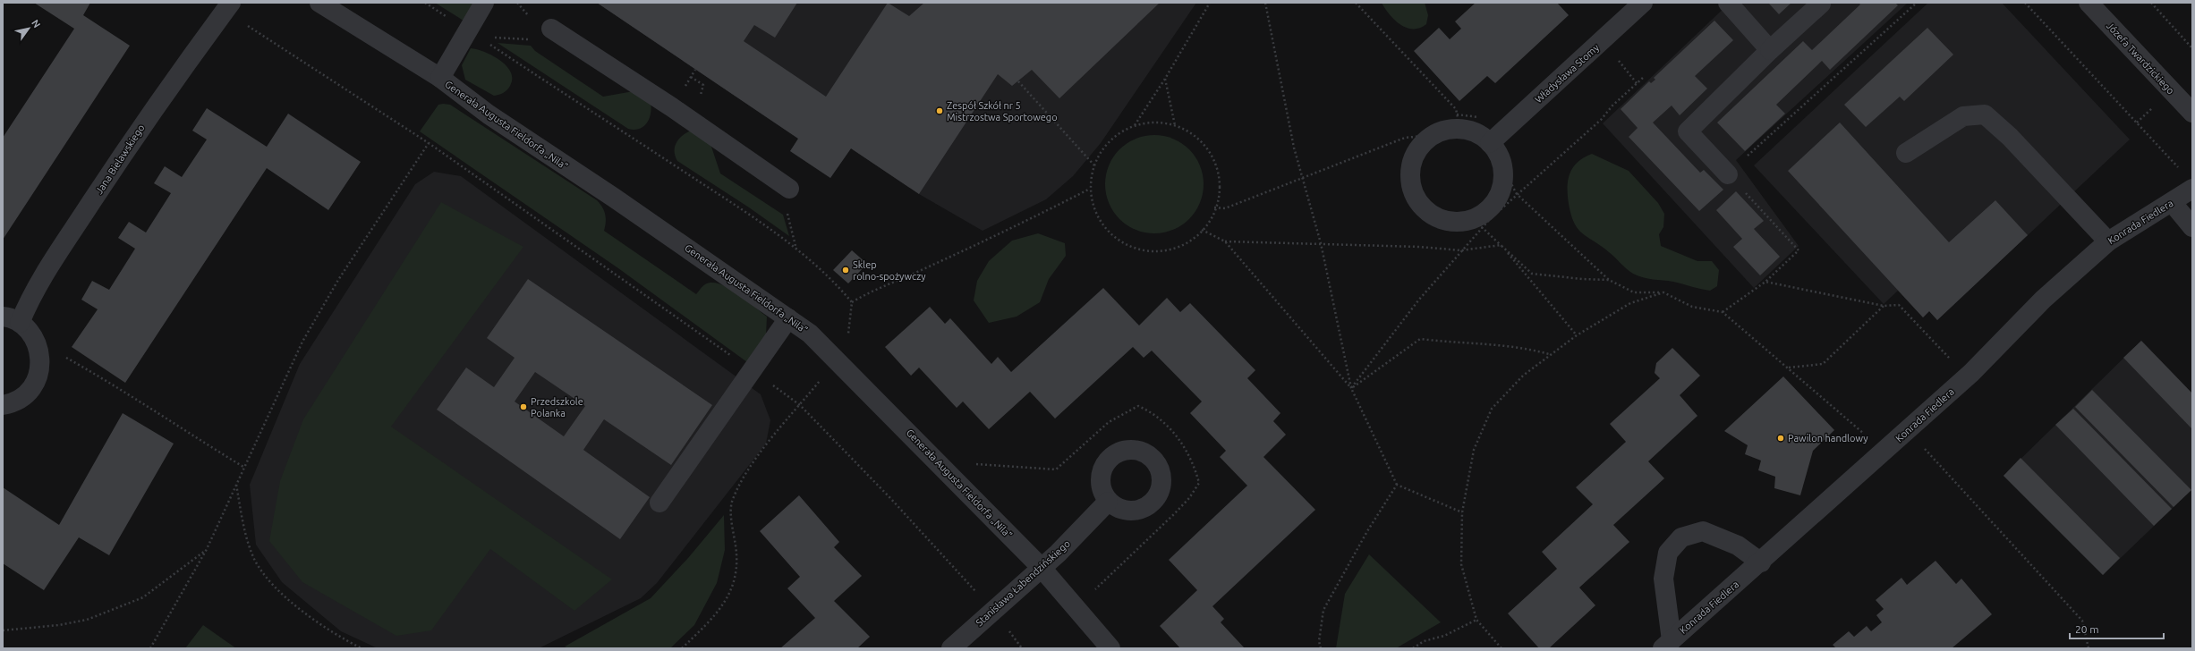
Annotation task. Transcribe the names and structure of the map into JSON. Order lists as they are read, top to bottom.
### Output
{
  "streets": {
    "street": [
      "Józefa Twardzickiego",
      "Władysława Stomy",
      "Generała Augusta Fieldorfa „Nila”",
      "Jana Bielawskiego",
      "Konrada Fiedlera",
      "Stanisława Łabendzińskiego"
    ]
  },
  "crossings": [
    ["Generała Augusta Fieldorfa „Nila”", "Stanisława Łabendzińskiego"]
  ],
  "places": [
    "Zespół Szkół nr 5 Mistrzostwa Sportowego",
    "Sklep rolno-spożywczy",
    "Przedszkole Polanka",
    "Pawilon handlowy"
  ],
  "scale_bar": "20 m",
  "north": "top right"
}
